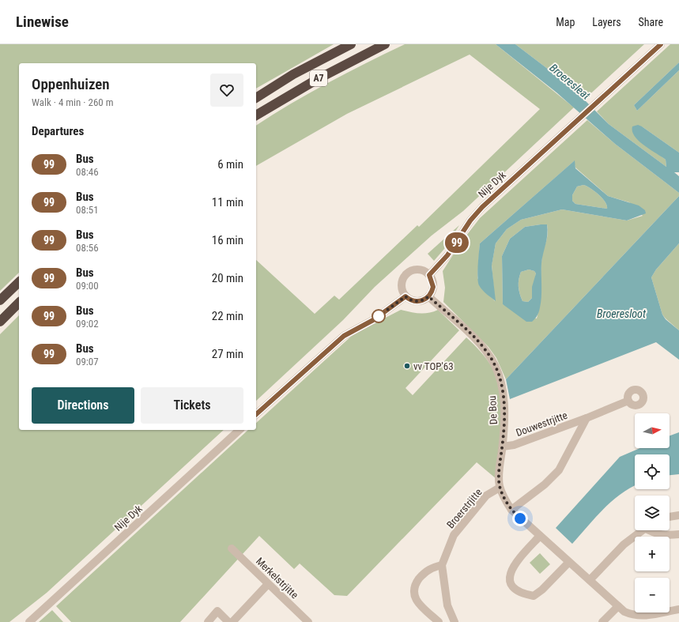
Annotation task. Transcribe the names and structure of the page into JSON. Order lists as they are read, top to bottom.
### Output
{
  "streets": {
    "highway": ["A7"],
    "street": [
      "Nije Dyk",
      "De Bou",
      "Douwestrjitte",
      "Broerstrjitte",
      "Merkelstrjitte"
    ]
  },
  "crossings": [
    ["Nije Dyk", "De Bou"],
    ["De Bou", "Douwestrjitte"],
    ["De Bou", "Broerstrjitte"]
  ],
  "water": ["Broeresleat", "Broeresloot"],
  "places": ["vv TOP'63"],
  "lines": ["bus line 99"],
  "north": "right",
  "page": {
    "header": "Linewise",
    "nav": ["Map", "Layers", "Share"],
    "on_map": "99",
    "heading": [
      ["Oppenhuizen", "Walk · 4 min · 260 m"],
      "Departures"
    ],
    "list": [
      {
        "mark": "99",
        "name": "Bus",
        "note": "08:46",
        "value": "6 min"
      },
      {
        "mark": "99",
        "name": "Bus",
        "note": "08:51",
        "value": "11 min"
      },
      {
        "mark": "99",
        "name": "Bus",
        "note": "08:56",
        "value": "16 min"
      },
      {
        "mark": "99",
        "name": "Bus",
        "note": "09:00",
        "value": "20 min"
      },
      {
        "mark": "99",
        "name": "Bus",
        "note": "09:02",
        "value": "22 min"
      },
      {
        "mark": "99",
        "name": "Bus",
        "note": "09:07",
        "value": "27 min"
      }
    ],
    "buttons": ["Directions", "Tickets"],
    "map_buttons": ["+", "−"]
  }
}
